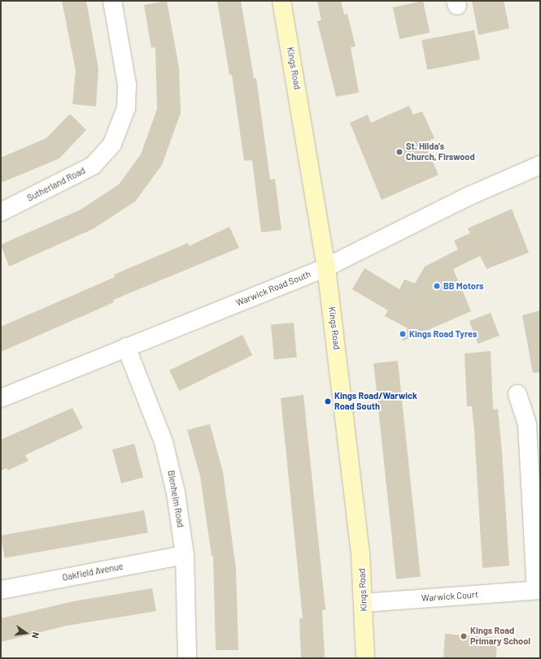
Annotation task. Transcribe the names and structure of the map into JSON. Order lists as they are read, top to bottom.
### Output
{
  "streets": {
    "street": [
      "Kings Road",
      "Sutherland Road",
      "Warwick Road South",
      "Blenheim Road",
      "Oakfield Avenue",
      "Warwick Court"
    ]
  },
  "crossings": [
    ["Kings Road", "Warwick Road South"],
    ["Kings Road", "Warwick Court"],
    ["Warwick Road South", "Blenheim Road"],
    ["Blenheim Road", "Oakfield Avenue"]
  ],
  "places": [
    "St. Hilda's Church, Firswood",
    "BB Motors",
    "Kings Road Tyres",
    "Kings Road/Warwick Road South",
    "Kings Road Primary School"
  ],
  "north": "right"
}
